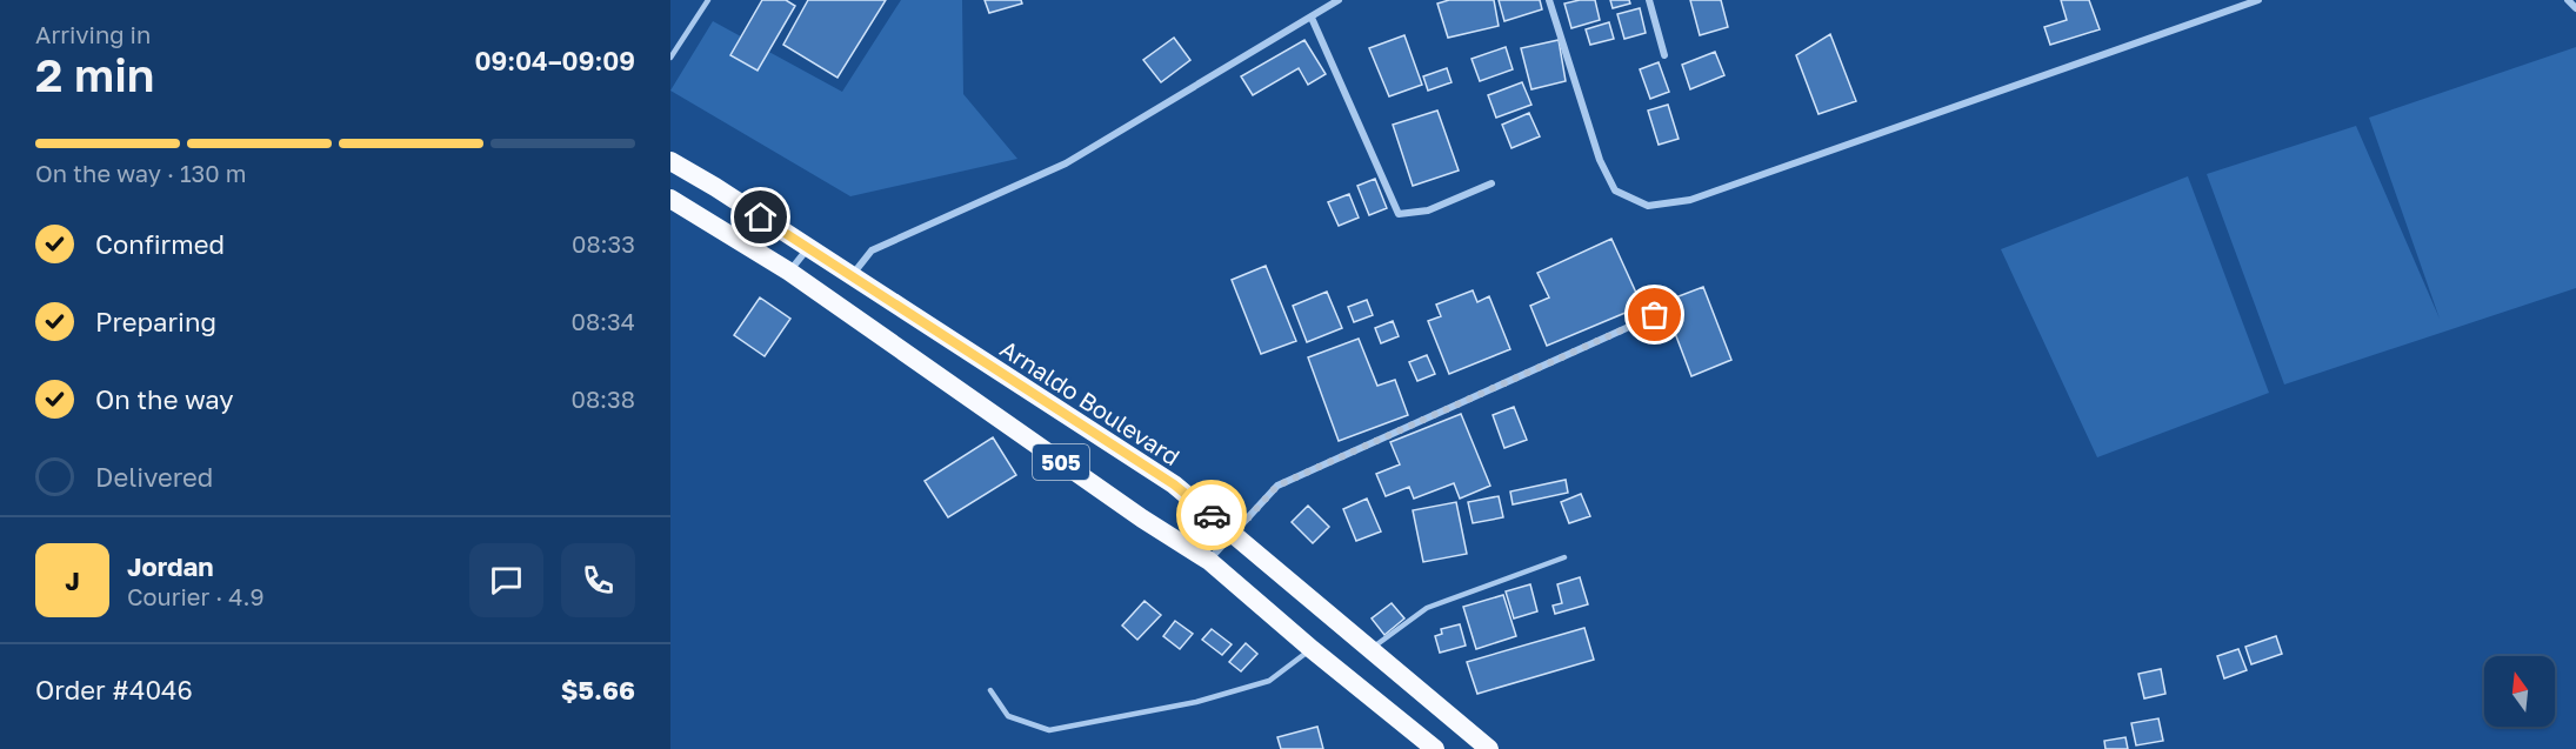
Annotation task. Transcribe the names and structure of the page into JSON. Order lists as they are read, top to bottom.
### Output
{
  "streets": {
    "highway": ["Arnaldo Boulevard", "505"]
  },
  "north": "top",
  "page": {
    "heading": ["2 min", "Arriving in", "09:04–09:09"],
    "panel": [
      "Jordan",
      "Courier · 4.9",
      "Order #4046",
      "$5.66"
    ],
    "bar": "On the way · 130 m",
    "list": [
      ["Confirmed", "08:33"],
      ["Preparing", "08:34"],
      ["On the way", "08:38"],
      "Delivered"
    ],
    "round": "J"
  }
}
